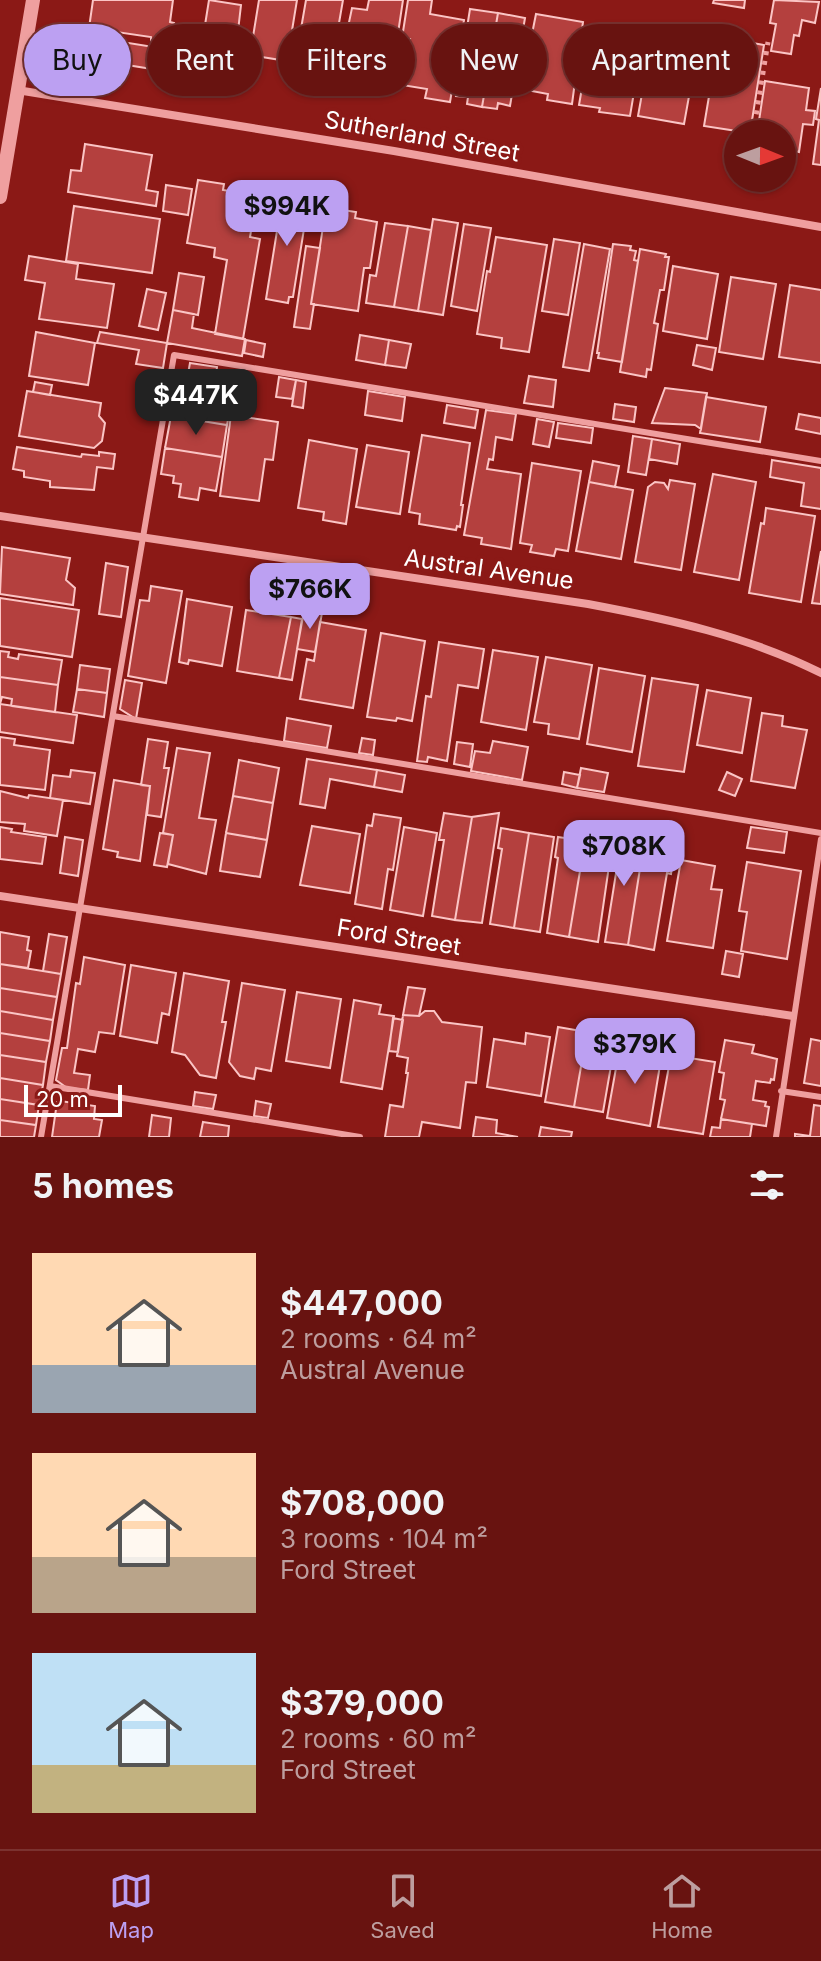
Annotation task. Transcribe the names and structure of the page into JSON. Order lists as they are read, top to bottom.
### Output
{
  "streets": {
    "street": ["Sutherland Street", "Austral Avenue", "Ford Street"]
  },
  "scale_bar": "20 m",
  "north": "right",
  "page": {
    "chip": [
      "Buy",
      "Rent",
      "Filters",
      "New",
      "Apartment"
    ],
    "price": [
      "$994K",
      "$447K",
      "$766K",
      "$708K",
      "$379K"
    ],
    "scale": "20 m",
    "heading": "5 homes",
    "list": [
      {
        "name": "$447,000",
        "note": "2 rooms · 64 m² · Austral Avenue"
      },
      {
        "name": "$708,000",
        "note": "3 rooms · 104 m² · Ford Street"
      },
      {
        "name": "$379,000",
        "note": "2 rooms · 60 m² · Ford Street"
      }
    ],
    "tabs": ["Map", "Saved", "Home"]
  }
}
